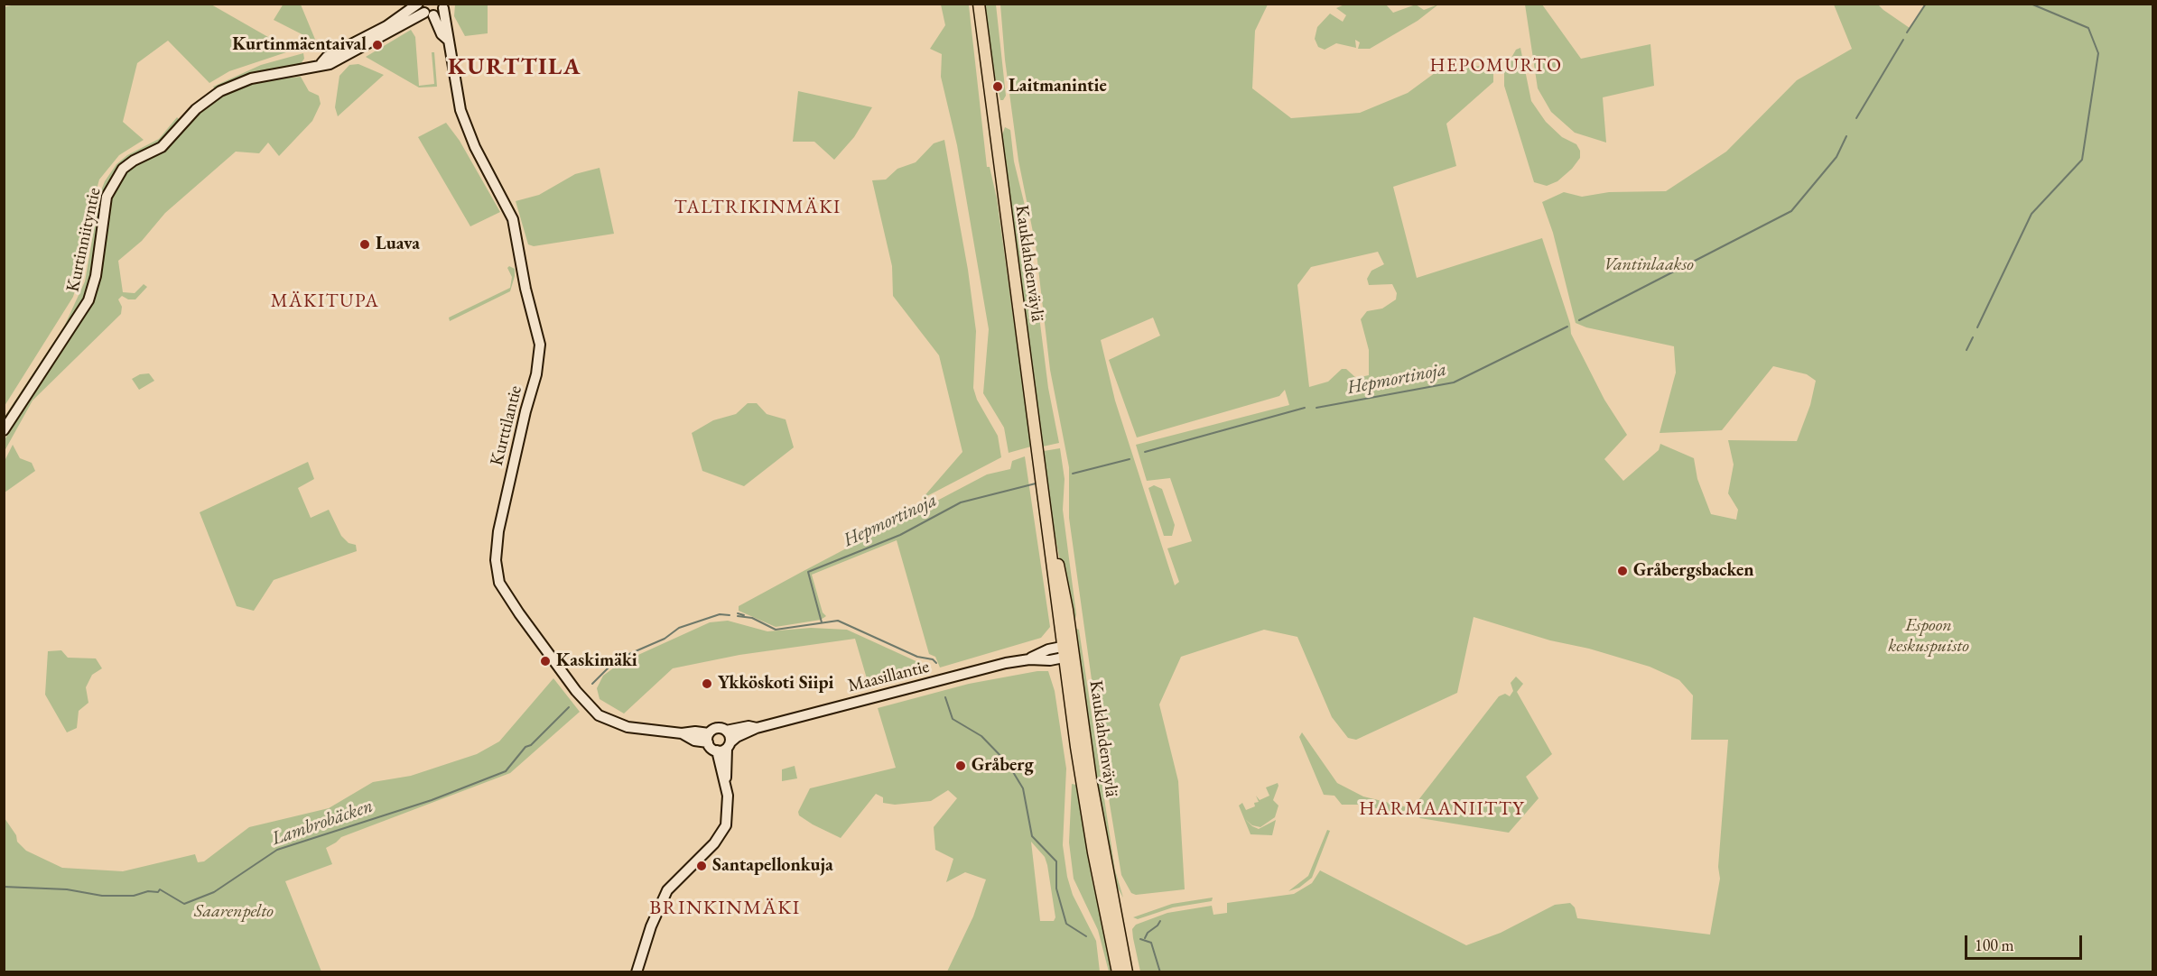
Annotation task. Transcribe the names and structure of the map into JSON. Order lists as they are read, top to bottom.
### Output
{
  "streets": {
    "main road": ["Kauklahdenväylä"],
    "street": ["Kurtinniityntie", "Kurttilantie", "Maasillantie"]
  },
  "crossings": [
    ["Kurtinniityntie", "Kurttilantie"],
    ["Kauklahdenväylä", "Maasillantie"],
    ["Kurttilantie", "Maasillantie"]
  ],
  "districts": [
    "HEPOMURTO",
    "KURTTILA",
    "TALTRIKINMÄKI",
    "MÄKITUPA",
    "HARMAANIITTY",
    "BRINKINMÄKI"
  ],
  "water": ["Hepmortinoja", "Lambrobäcken"],
  "parks": ["Vantinlaakso", "Espoon keskuspuisto", "Saarenpelto"],
  "places": [
    "Kurtinmäentaival",
    "Laitmanintie",
    "Luava",
    "Gråbergsbacken",
    "Kaskimäki",
    "Ykköskoti Siipi",
    "Gråberg",
    "Santapellonkuja"
  ],
  "scale_bar": "100 m"
}
